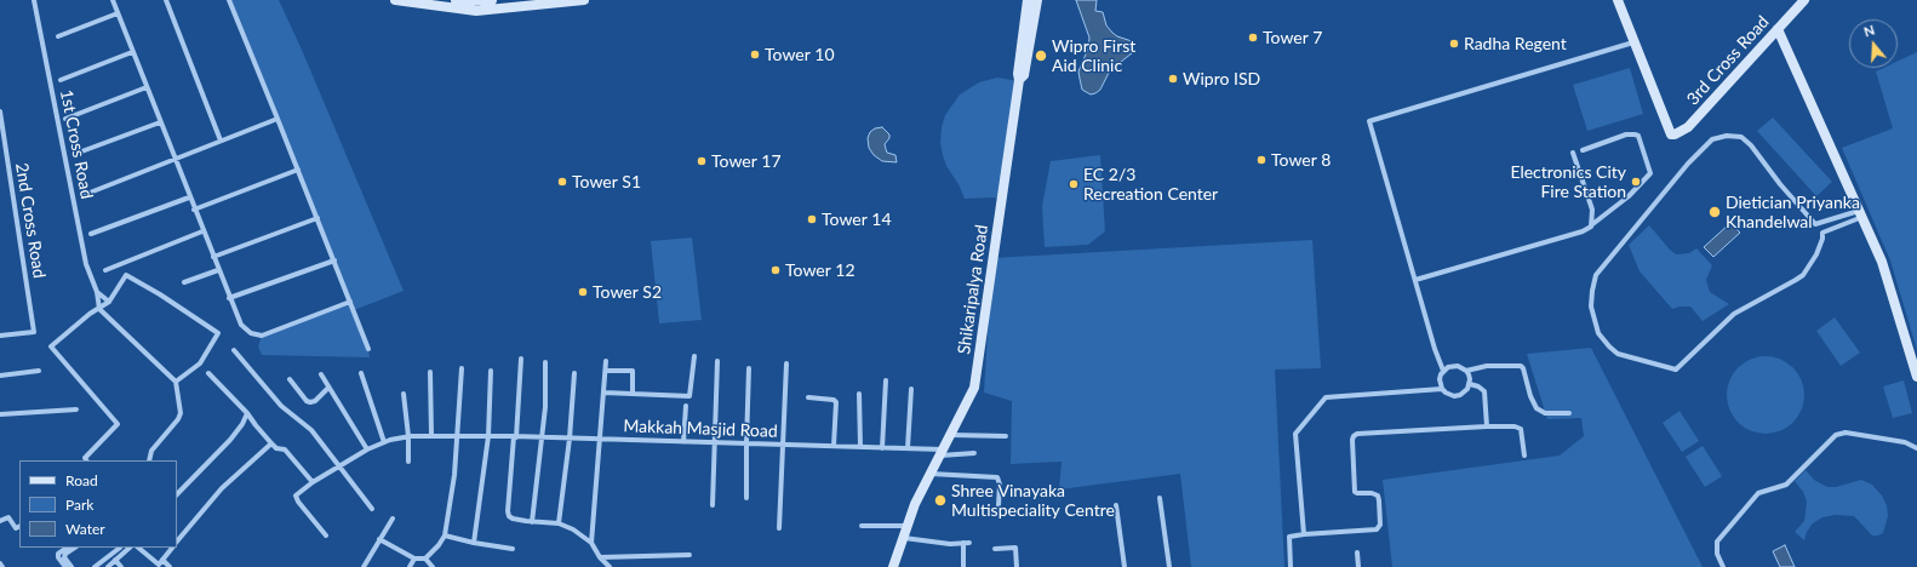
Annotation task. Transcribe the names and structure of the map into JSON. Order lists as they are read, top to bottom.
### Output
{
  "streets": {
    "street": [
      "3rd Cross Road",
      "1st Cross Road",
      "2nd Cross Road",
      "Shikaripalya Road",
      "Makkah Masjid Road"
    ]
  },
  "crossings": [
    ["Shikaripalya Road", "Makkah Masjid Road"]
  ],
  "places": [
    "Tower 7",
    "Radha Regent",
    "Tower 10",
    "Wipro First Aid Clinic",
    "Wipro ISD",
    "Tower 8",
    "Tower 17",
    "Tower S1",
    "Electronics City Fire Station",
    "EC 2/3 Recreation Center",
    "Dietician Priyanka Khandelwal",
    "Tower 14",
    "Tower 12",
    "Tower S2",
    "Shree Vinayaka Multispeciality Centre"
  ],
  "legend": ["Road", "Park", "Water"],
  "north": "top"
}
